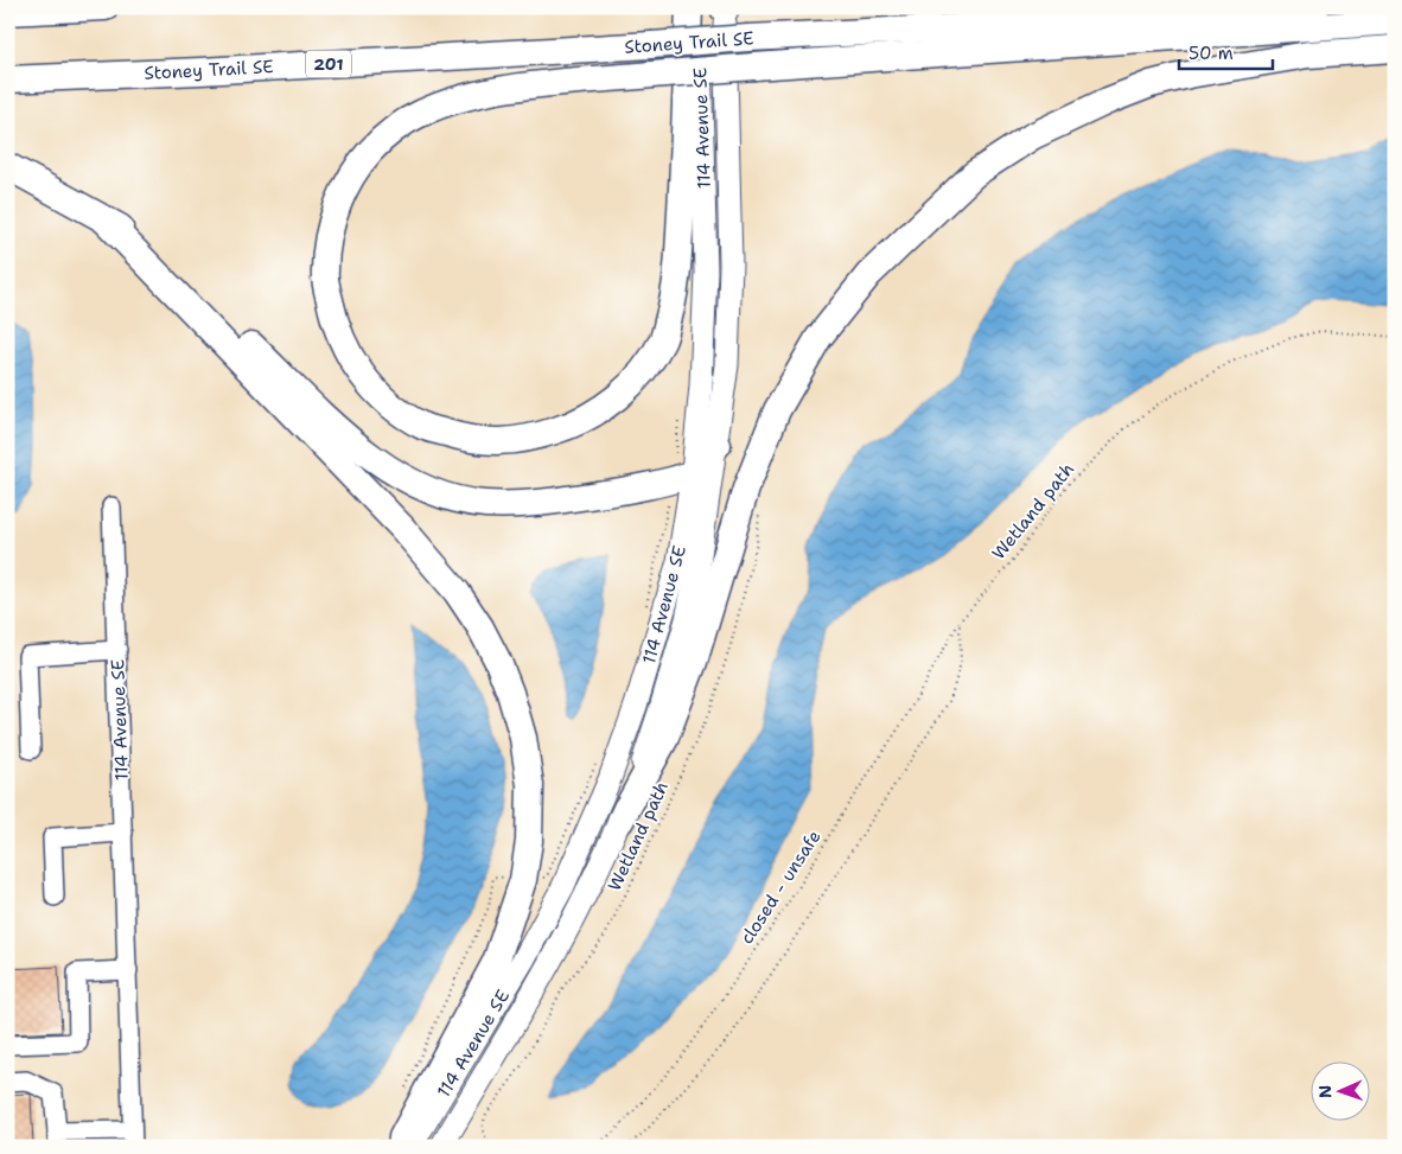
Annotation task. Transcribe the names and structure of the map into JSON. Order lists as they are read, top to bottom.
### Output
{
  "streets": {
    "highway": ["Stoney Trail SE", "201"],
    "main road": ["114 Avenue SE"],
    "path": ["Wetland path", "closed - unsafe"]
  },
  "crossings": [
    ["Wetland path", "closed - unsafe"]
  ],
  "scale_bar": "50 m",
  "north": "left"
}
